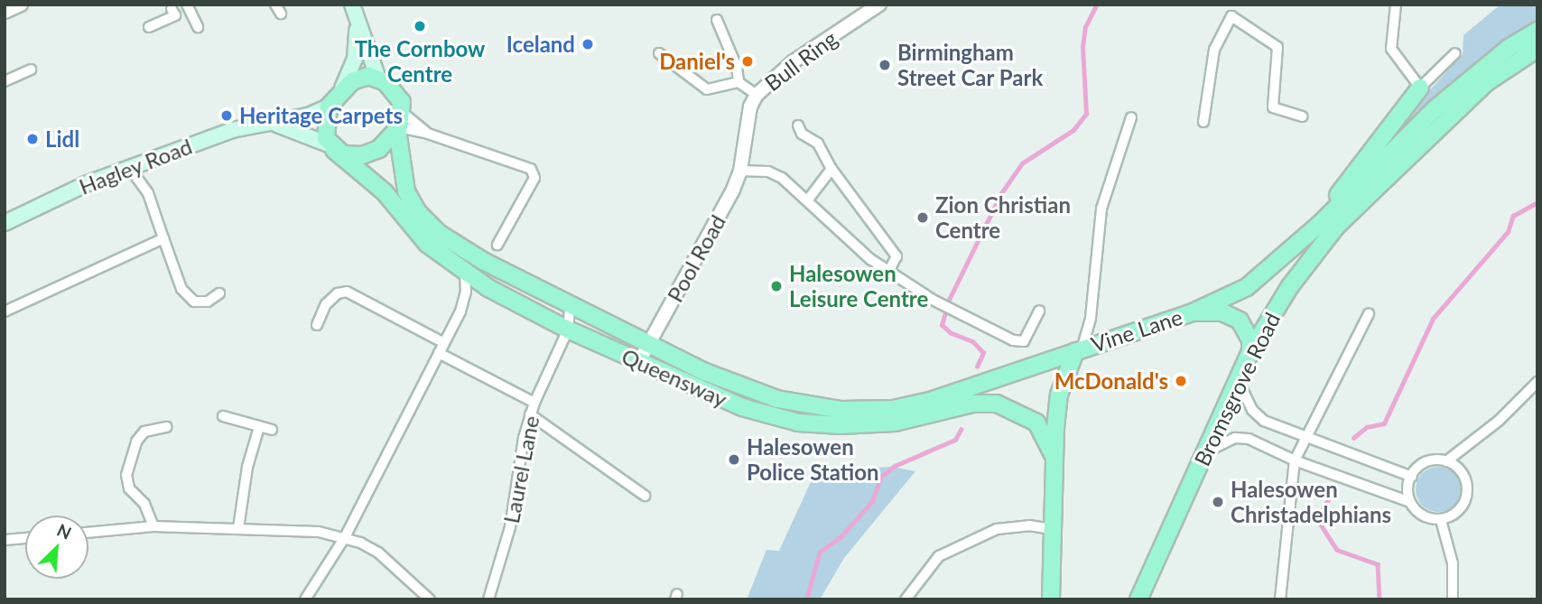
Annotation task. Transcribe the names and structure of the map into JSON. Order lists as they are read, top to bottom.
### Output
{
  "streets": {
    "main road": [
      "Hagley Road",
      "Vine Lane",
      "Queensway",
      "Bromsgrove Road"
    ],
    "street": ["Bull Ring", "Pool Road", "Laurel Lane"]
  },
  "crossings": [
    ["Bull Ring", "Pool Road"],
    ["Hagley Road", "Queensway"],
    ["Pool Road", "Queensway"],
    ["Vine Lane", "Queensway"],
    ["Vine Lane", "Bromsgrove Road"],
    ["Queensway", "Laurel Lane"]
  ],
  "places": [
    "The Cornbow Centre",
    "Iceland",
    "Daniel's",
    "Birmingham Street Car Park",
    "Heritage Carpets",
    "Lidl",
    "Zion Christian Centre",
    "Halesowen Leisure Centre",
    "McDonald's",
    "Halesowen Police Station",
    "Halesowen Christadelphians"
  ],
  "north": "top right"
}
